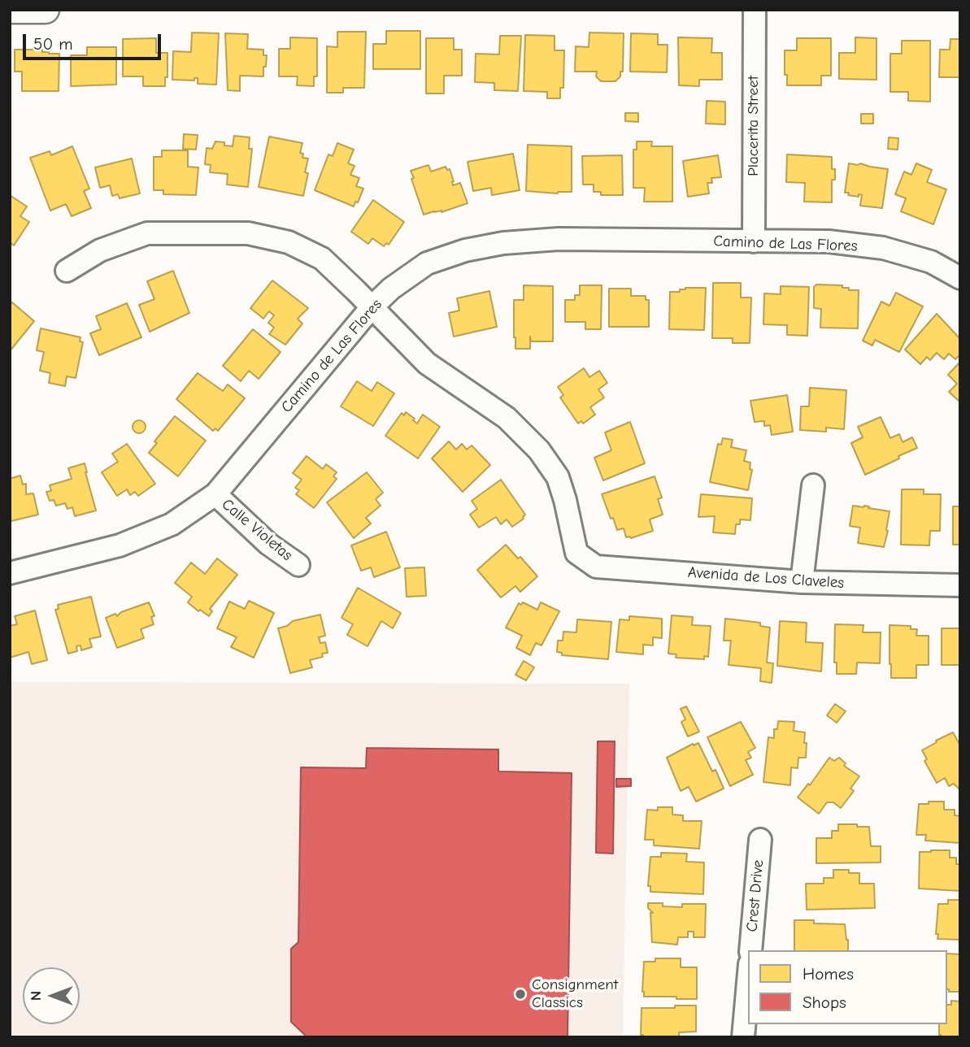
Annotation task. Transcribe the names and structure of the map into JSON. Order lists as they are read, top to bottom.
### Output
{
  "streets": {
    "street": [
      "Placerita Street",
      "Camino de Las Flores",
      "Calle Violetas",
      "Avenida de Los Claveles",
      "Crest Drive"
    ]
  },
  "crossings": [
    ["Placerita Street", "Camino de Las Flores"],
    ["Camino de Las Flores", "Calle Violetas"],
    ["Camino de Las Flores", "Avenida de Los Claveles"]
  ],
  "places": ["Consignment Classics"],
  "legend": ["Homes", "Shops"],
  "scale_bar": "50 m",
  "north": "left"
}
